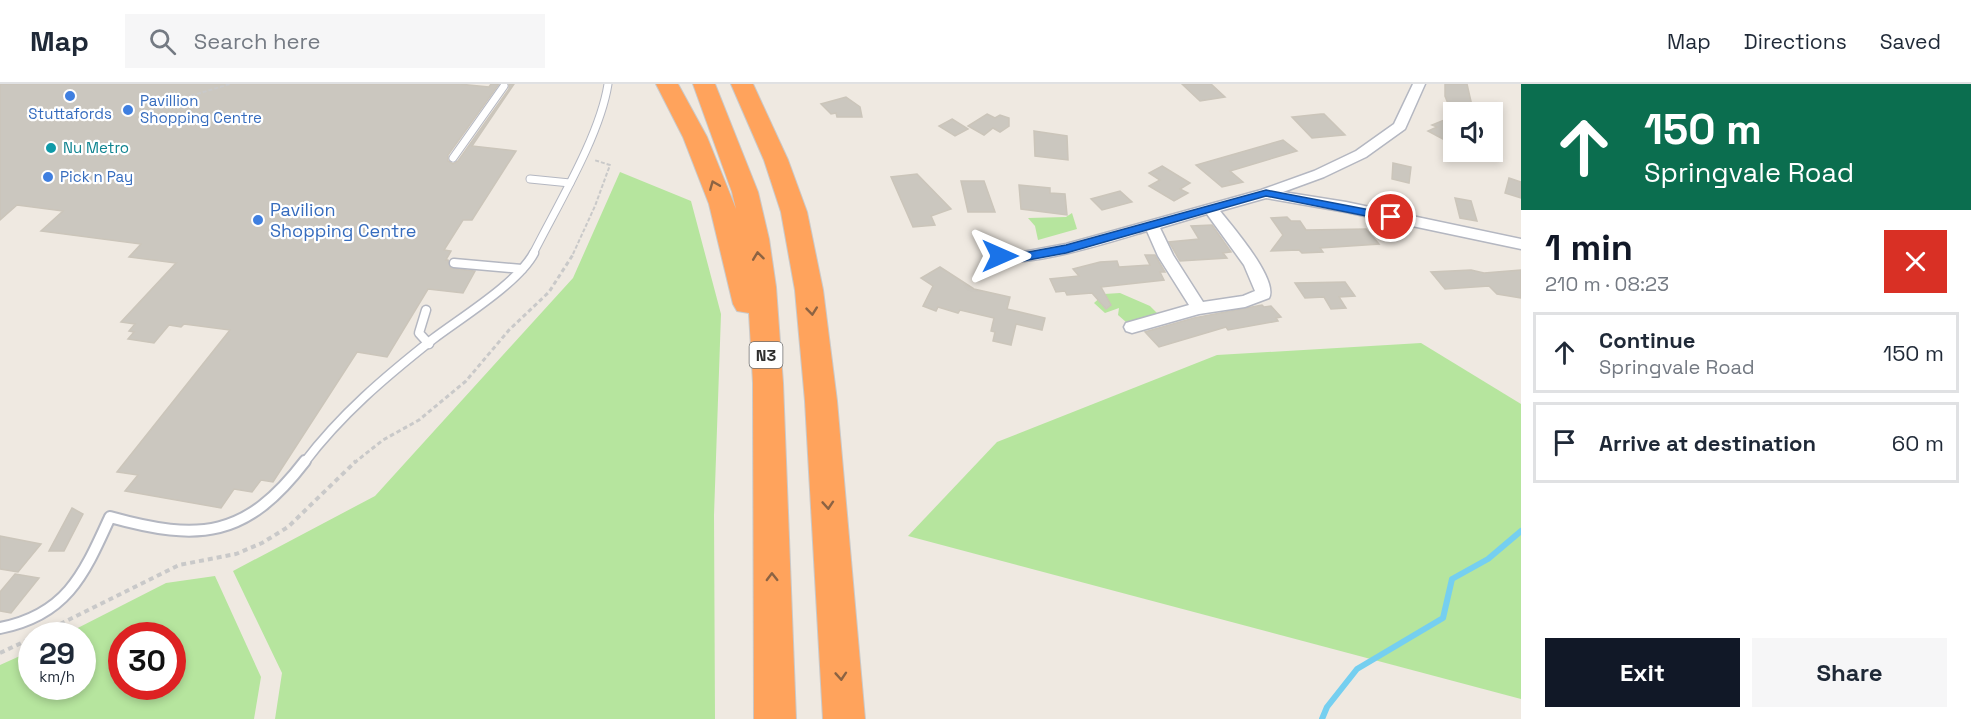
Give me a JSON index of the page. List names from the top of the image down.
{
  "streets": {
    "highway": ["N3"]
  },
  "places": [
    "Stuttafords",
    "Pavillion Shopping Centre",
    "Nu Metro",
    "Pick n Pay",
    "Pavilion Shopping Centre"
  ],
  "page": {
    "header": "Map",
    "search": "Search here",
    "nav": ["Map", "Directions", "Saved"],
    "turn": ["150 m", "Springvale Road"],
    "heading": ["1 min", "210 m · 08:23"],
    "list": [
      {
        "name": "Continue",
        "note": "Springvale Road",
        "value": "150 m"
      },
      {
        "name": "Arrive at destination",
        "value": "60 m"
      }
    ],
    "speed": "29 km/h",
    "limit": "30",
    "buttons": ["Exit", "Share"]
  }
}
